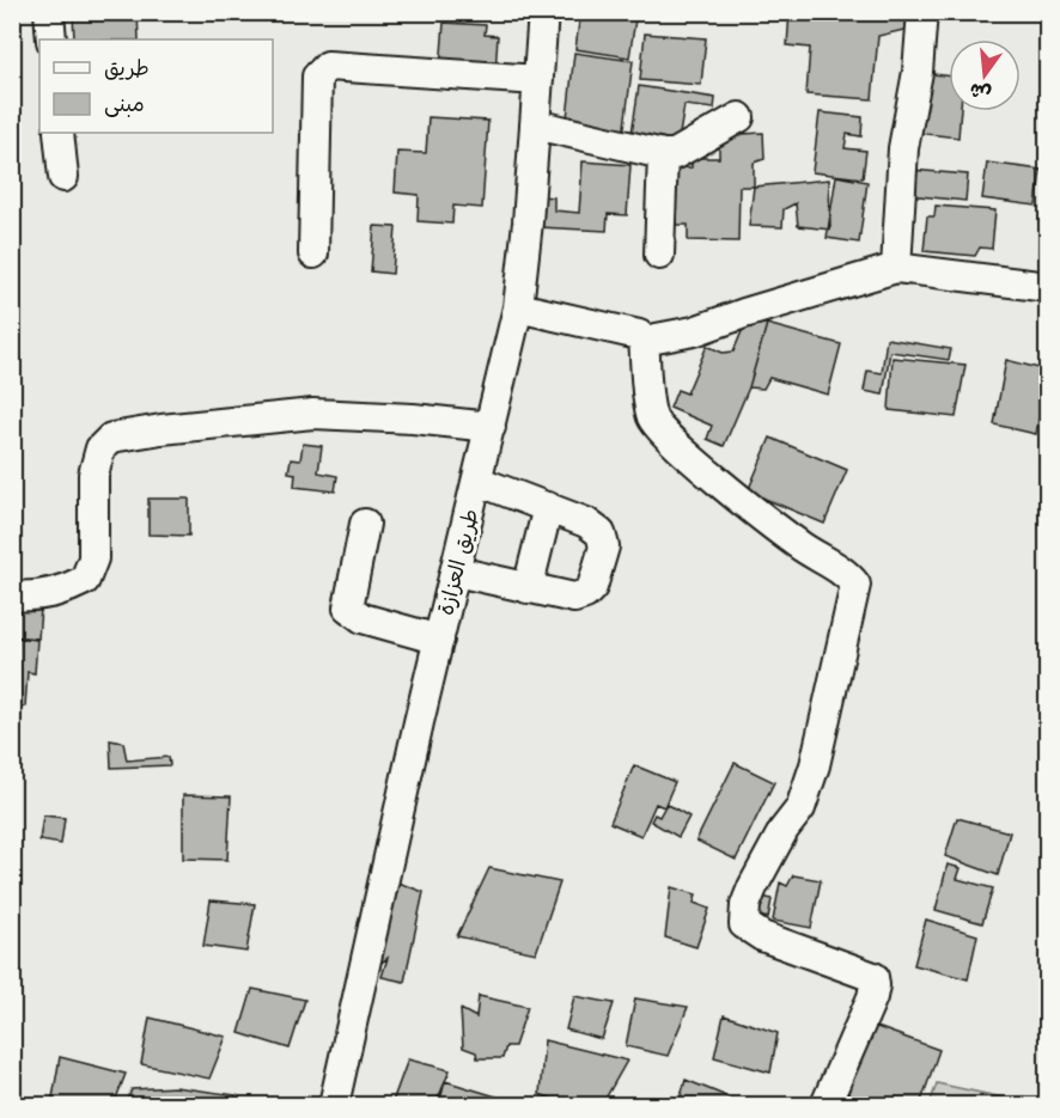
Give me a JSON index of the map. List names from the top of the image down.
{
  "streets": {
    "street": ["طريق العزازة"]
  },
  "legend": ["طريق", "مبنى"],
  "north": "bottom"
}
